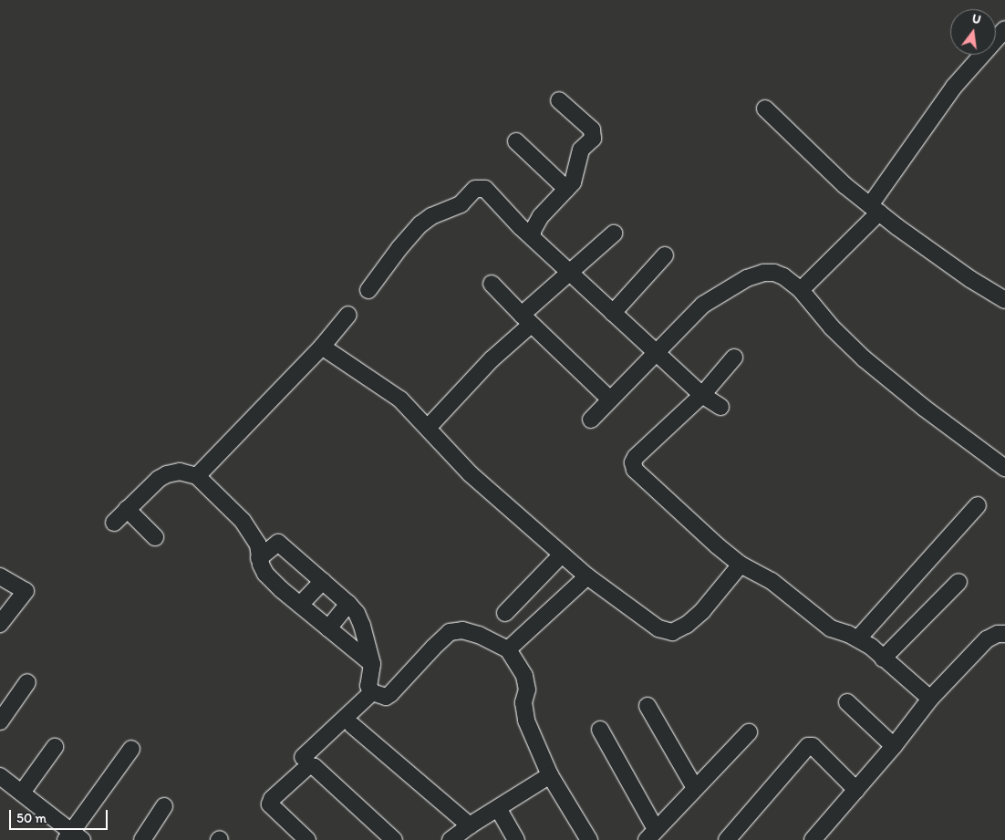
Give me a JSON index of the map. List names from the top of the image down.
{
  "scale_bar": "50 m",
  "north": "top"
}
